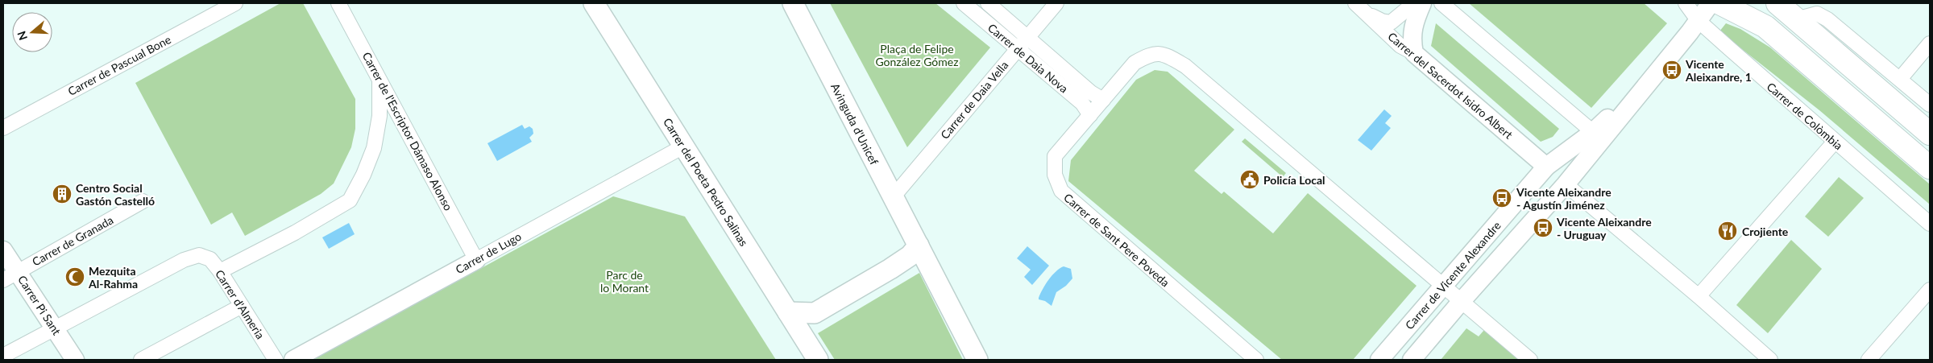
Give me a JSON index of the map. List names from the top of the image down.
{
  "streets": {
    "main road": ["Avinguda d'Unicef", "Carrer del Poeta Pedro Salinas"],
    "street": [
      "Carrer de Daia Nova",
      "Carrer de Pascual Bone",
      "Carrer del Sacerdot Isidro Albert",
      "Carrer de Daia Vella",
      "Carrer de Colòmbia",
      "Carrer de l'Escriptor Dámaso Alonso",
      "Carrer de Sant Pere Poveda",
      "Carrer de Granada",
      "Carrer de Lugo",
      "Carrer de Vicente Alexandre",
      "Carrer d'Almeria",
      "Carrer Pi Sant"
    ]
  },
  "crossings": [
    ["Carrer de Daia Nova", "Carrer de Daia Vella"],
    ["Carrer de Daia Nova", "Carrer de Sant Pere Poveda"],
    ["Carrer del Sacerdot Isidro Albert", "Carrer de Vicente Alexandre"],
    ["Carrer de Daia Vella", "Avinguda d'Unicef"],
    ["Carrer de Colòmbia", "Carrer de Vicente Alexandre"],
    ["Carrer de l'Escriptor Dámaso Alonso", "Carrer de Lugo"],
    ["Carrer del Poeta Pedro Salinas", "Carrer de Lugo"],
    ["Carrer de Sant Pere Poveda", "Carrer de Vicente Alexandre"],
    ["Carrer de Granada", "Carrer Pi Sant"],
    ["Carrer d'Almeria", "Carrer Pi Sant"]
  ],
  "parks": ["Plaça de Felipe González Gómez", "Parc de lo Morant"],
  "places": {
    "bus stop": ["Vicente Aleixandre, 1", "Vicente Aleixandre - Agustín Jiménez", "Vicente Aleixandre - Uruguay"],
    "public building": ["Policía Local"],
    "building": ["Centro Social Gastón Castelló"],
    "restaurant": ["Crojiente"],
    "mosque": ["Mezquita Al-Rahma"]
  },
  "north": "left"
}
